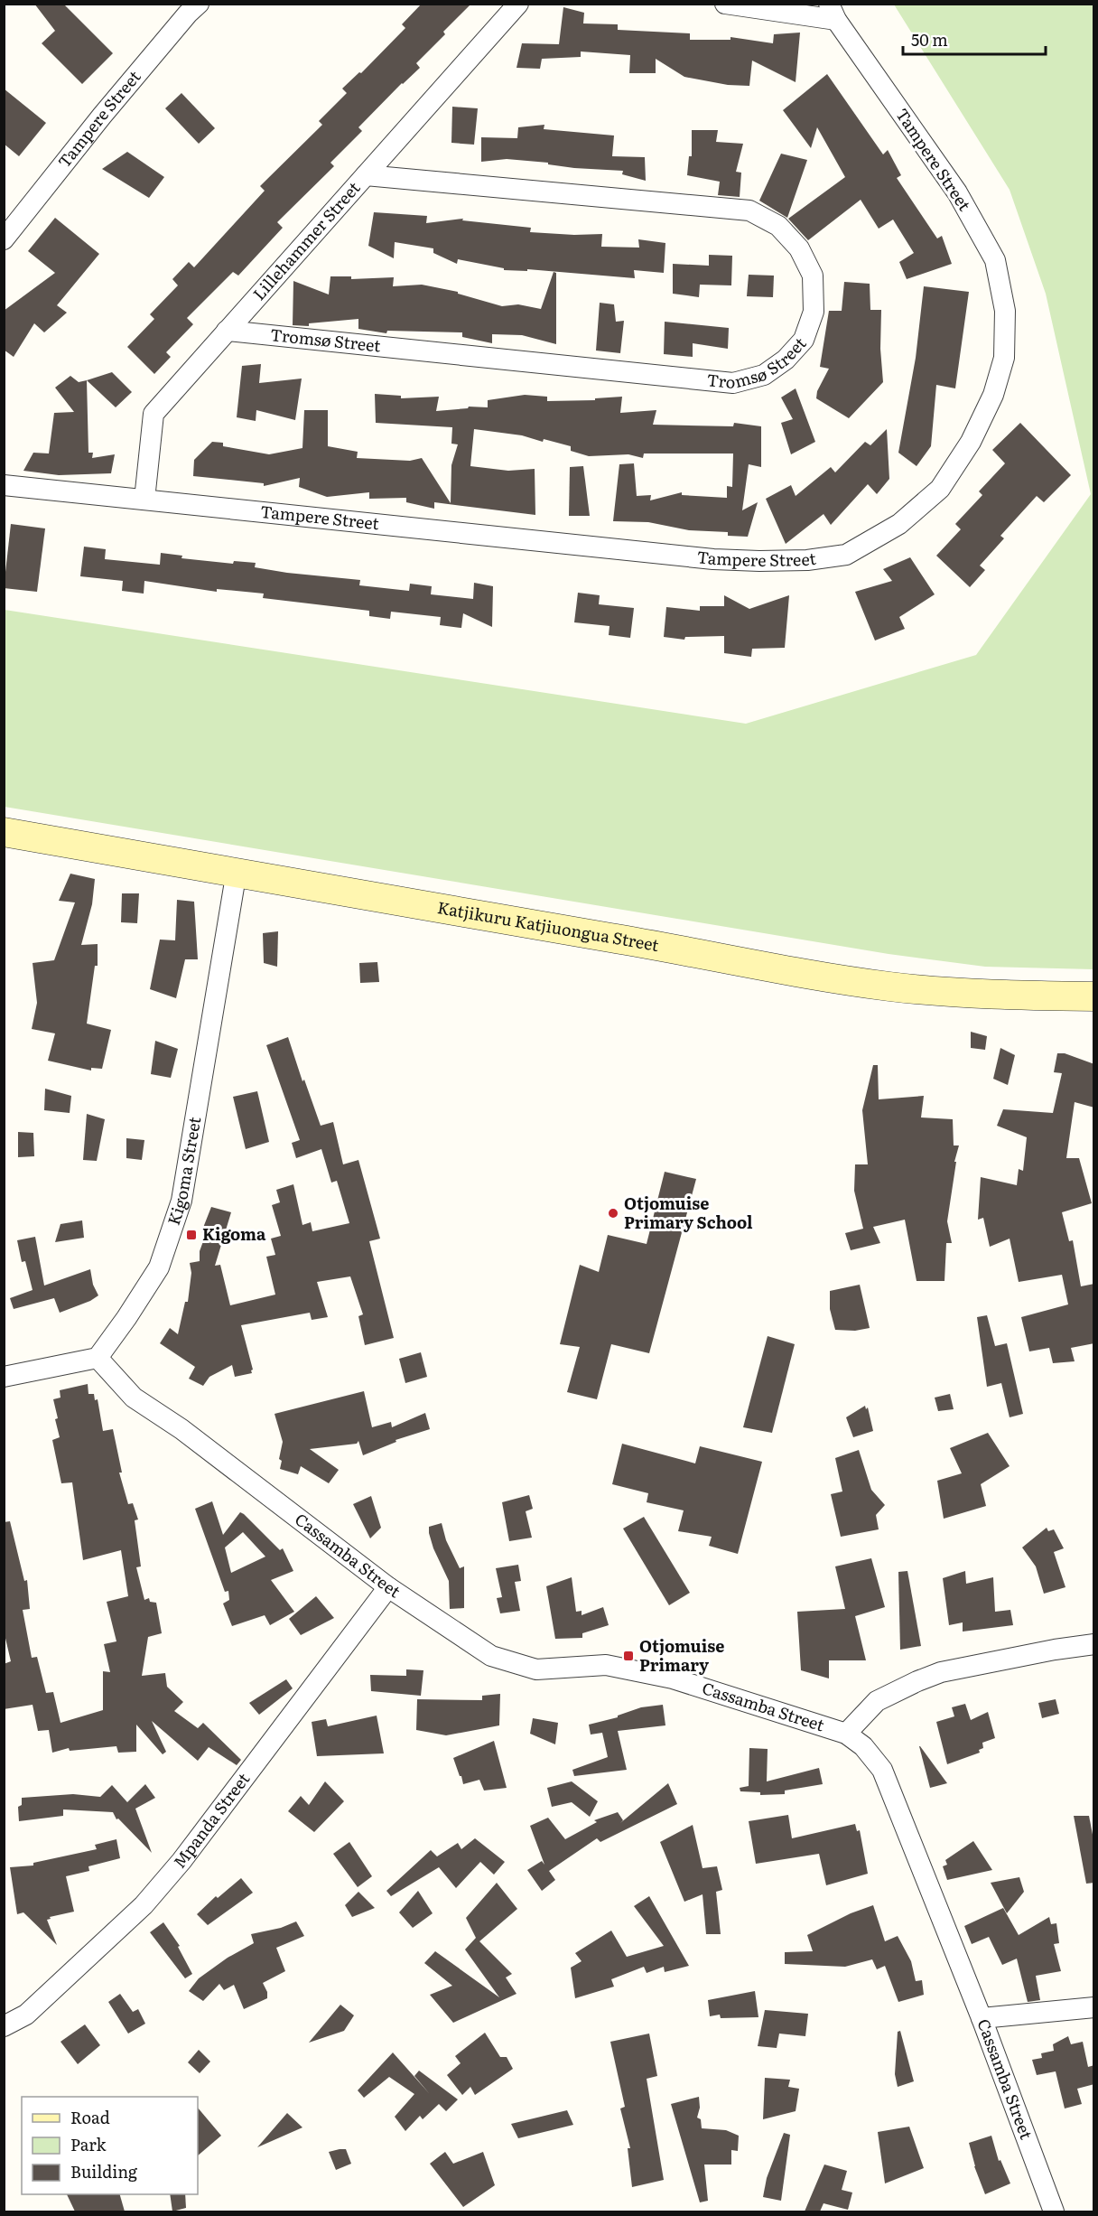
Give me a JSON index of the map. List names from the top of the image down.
{
  "streets": {
    "street": [
      "Tampere Street",
      "Lillehammer Street",
      "Tromsø Street",
      "Katjikuru Katjiuongua Street",
      "Kigoma Street",
      "Cassamba Street",
      "Mpanda Street"
    ]
  },
  "crossings": [
    ["Tampere Street", "Lillehammer Street"],
    ["Lillehammer Street", "Tromsø Street"],
    ["Katjikuru Katjiuongua Street", "Kigoma Street"],
    ["Kigoma Street", "Cassamba Street"],
    ["Cassamba Street", "Mpanda Street"]
  ],
  "places": {
    "other": ["Otjomuise Primary School"],
    "transit": ["Kigoma", "Otjomuise Primary"]
  },
  "legend": ["Road", "Park", "Building"],
  "scale_bar": "50 m"
}
